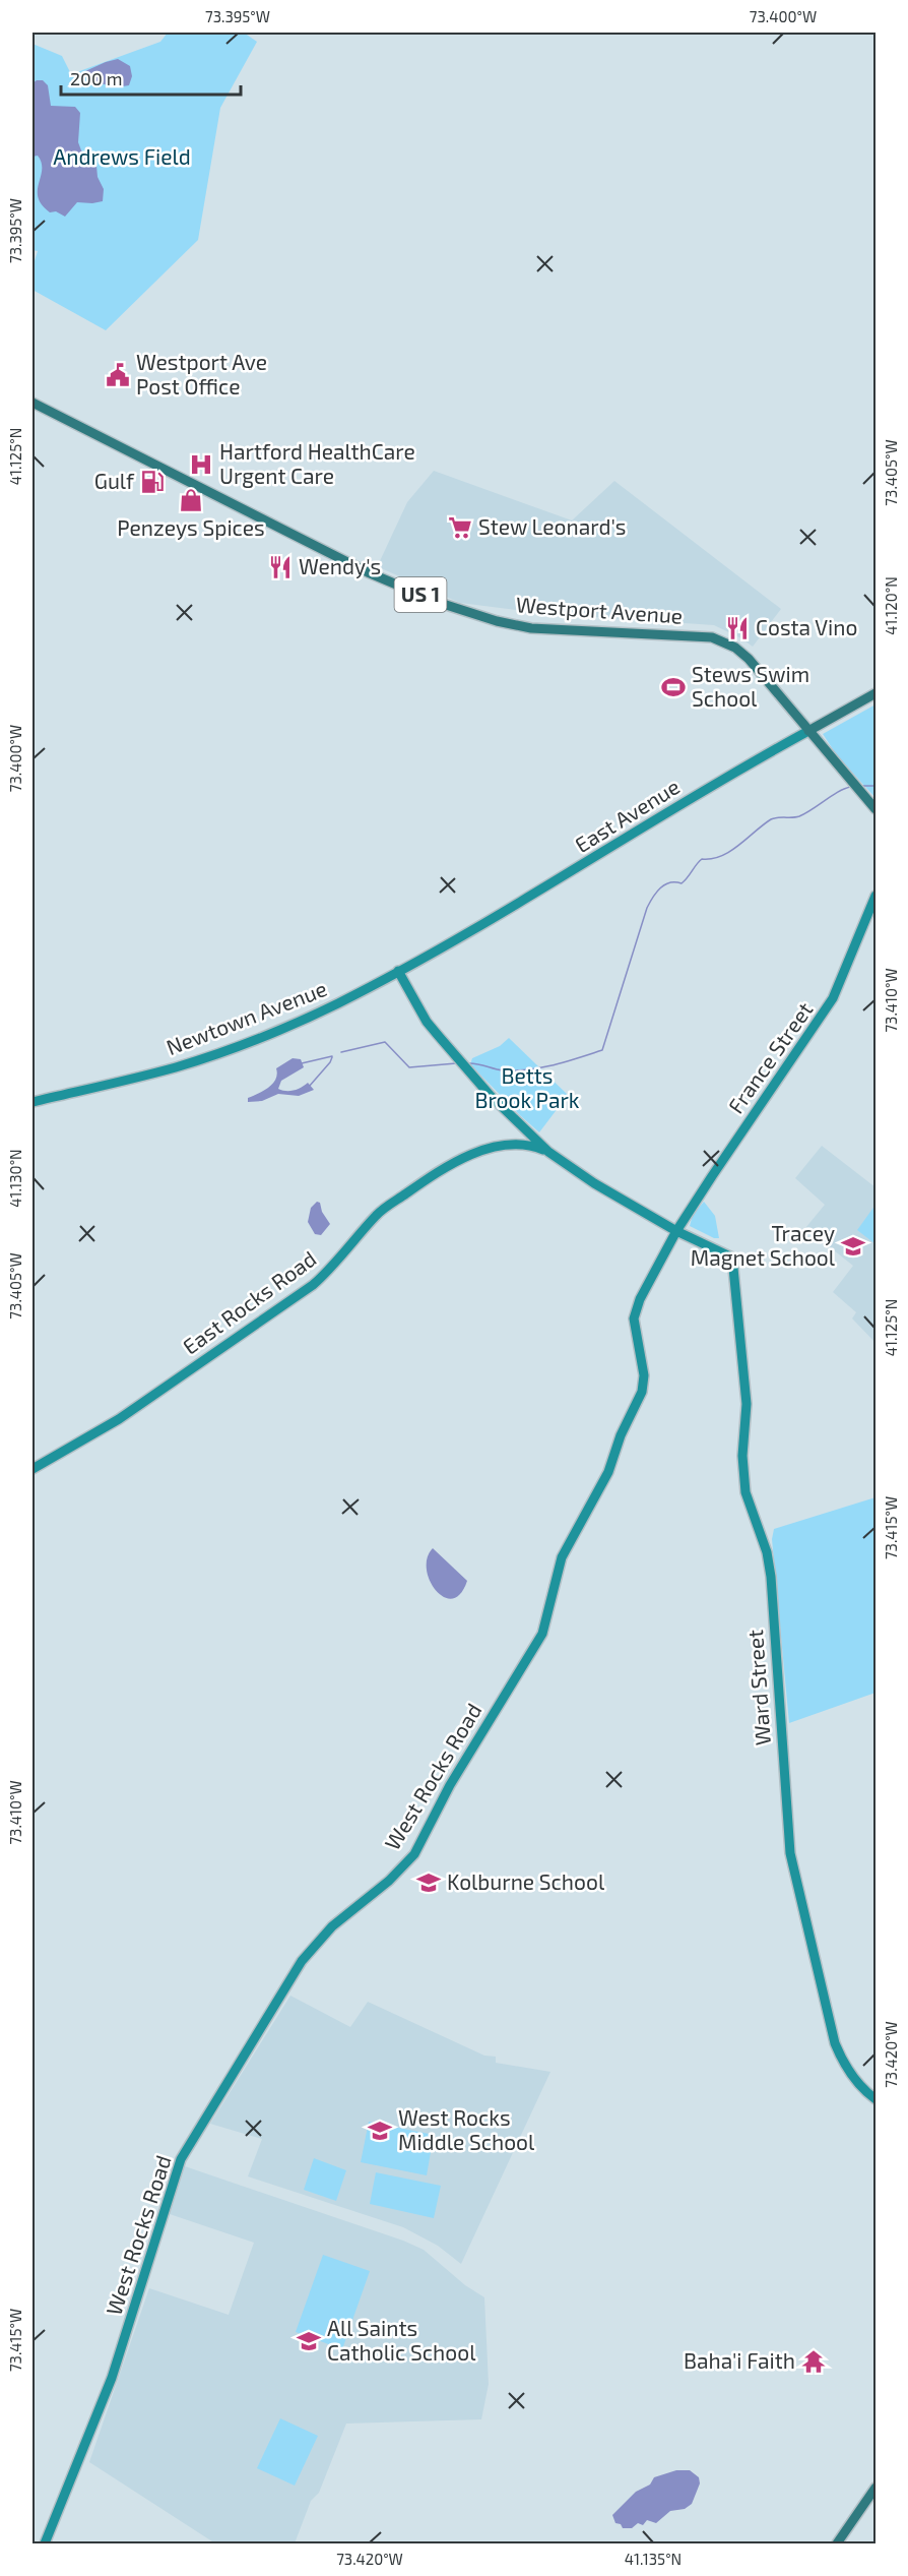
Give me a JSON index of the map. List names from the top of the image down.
{
  "streets": {
    "main road": [
      "US 1",
      "Westport Avenue",
      "East Avenue",
      "Newtown Avenue",
      "France Street",
      "East Rocks Road",
      "Ward Street",
      "West Rocks Road"
    ]
  },
  "crossings": [
    ["US 1", "Westport Avenue"],
    ["US 1", "East Avenue"],
    ["Westport Avenue", "East Avenue"],
    ["East Avenue", "Newtown Avenue"],
    ["France Street", "Ward Street"],
    ["France Street", "West Rocks Road"],
    ["Ward Street", "West Rocks Road"]
  ],
  "parks": ["Andrews Field", "Betts Brook Park"],
  "places": {
    "public building": ["Westport Ave Post Office"],
    "hospital": ["Hartford HealthCare Urgent Care"],
    "fuel station": ["Gulf"],
    "shop": ["Penzeys Spices"],
    "supermarket": ["Stew Leonard's"],
    "restaurant": ["Wendy's", "Costa Vino"],
    "sports": ["Stews Swim School"],
    "school or university": [
      "Tracey Magnet School",
      "Kolburne School",
      "West Rocks Middle School",
      "All Saints Catholic School"
    ],
    "temple": ["Baha'i Faith"]
  },
  "scale_bar": "200 m",
  "coordinates": [
    "73.395°W",
    "73.400°W",
    "41.125°N",
    "73.405°W",
    "41.120°N",
    "73.410°W",
    "41.130°N",
    "73.415°W",
    "73.420°W",
    "41.135°N"
  ]
}
